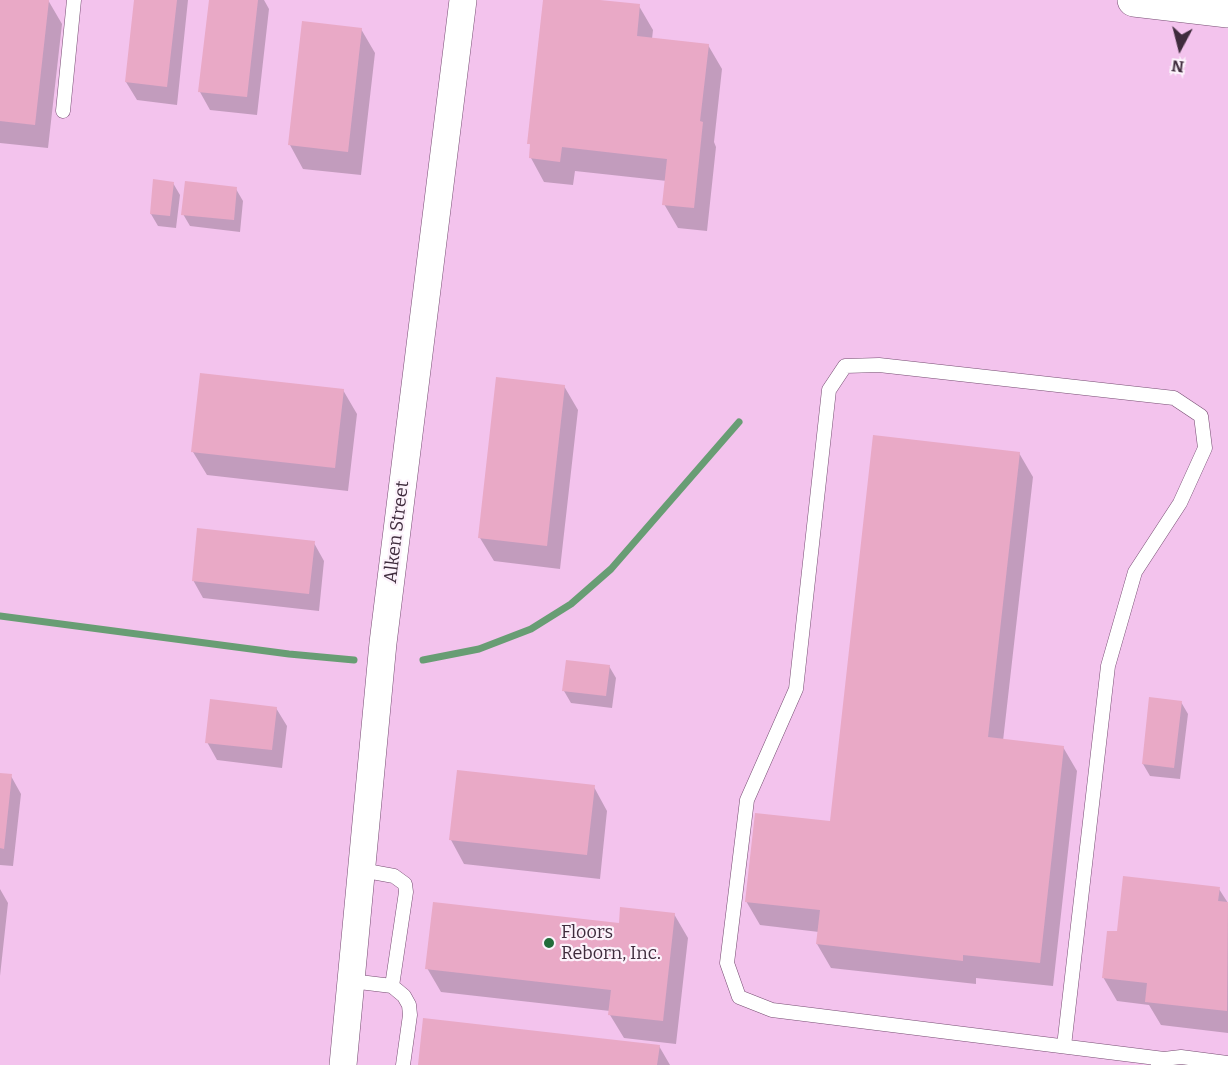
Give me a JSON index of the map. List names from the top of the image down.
{
  "streets": {
    "street": ["Alken Street"]
  },
  "places": ["Floors Reborn, Inc."],
  "north": "bottom"
}
